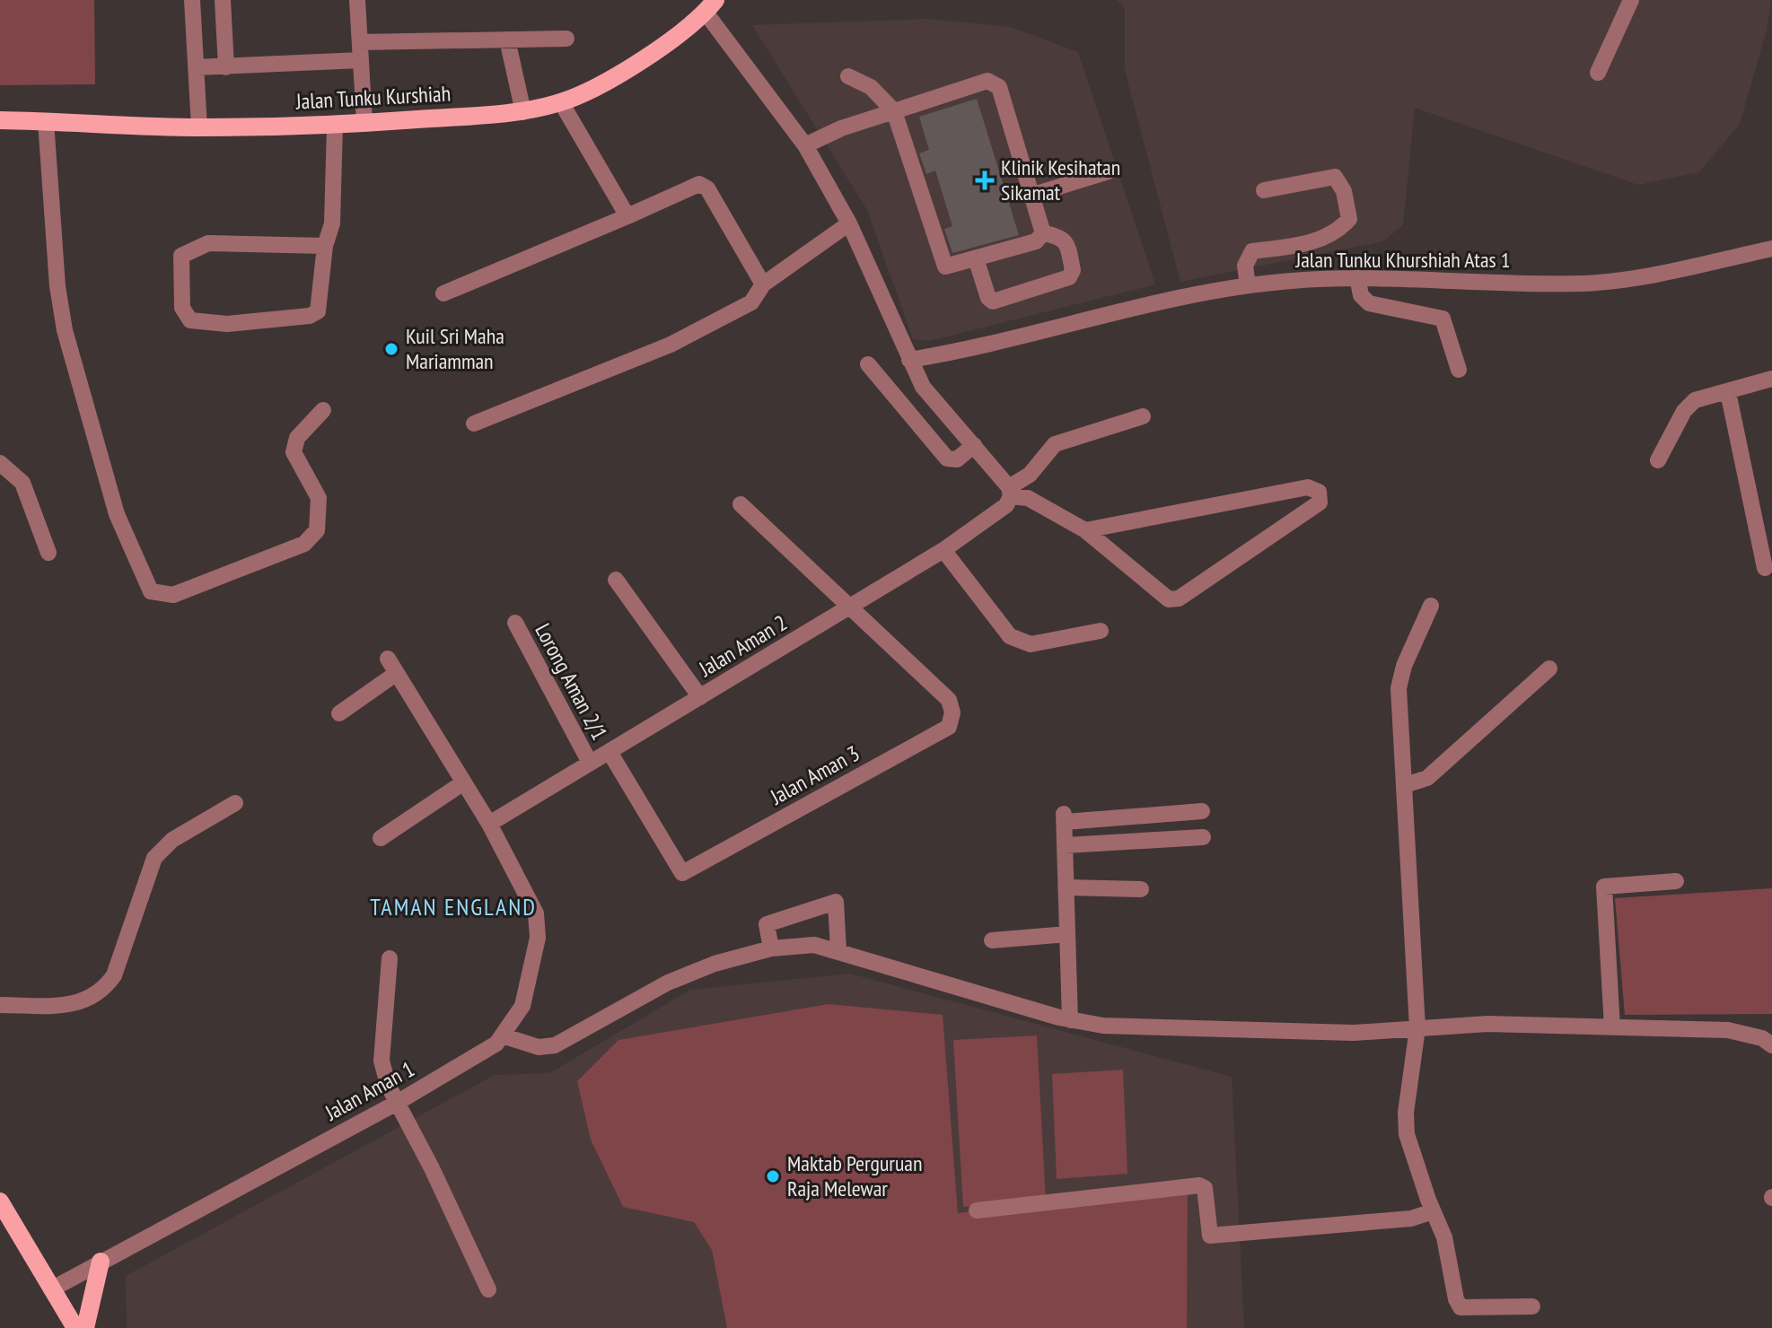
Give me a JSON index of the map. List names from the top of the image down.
{
  "streets": {
    "main road": ["Jalan Tunku Kurshiah"],
    "street": [
      "Jalan Tunku Khurshiah Atas 1",
      "Jalan Aman 2",
      "Lorong Aman 2/1",
      "Jalan Aman 3",
      "Jalan Aman 1"
    ]
  },
  "crossings": [
    ["Jalan Aman 2", "Lorong Aman 2/1"],
    ["Jalan Aman 2", "Jalan Aman 3"],
    ["Jalan Aman 2", "Jalan Aman 1"]
  ],
  "districts": ["TAMAN ENGLAND"],
  "places": {
    "health": ["Klinik Kesihatan Sikamat"],
    "other": ["Kuil Sri Maha Mariamman", "Maktab Perguruan Raja Melewar"]
  }
}
